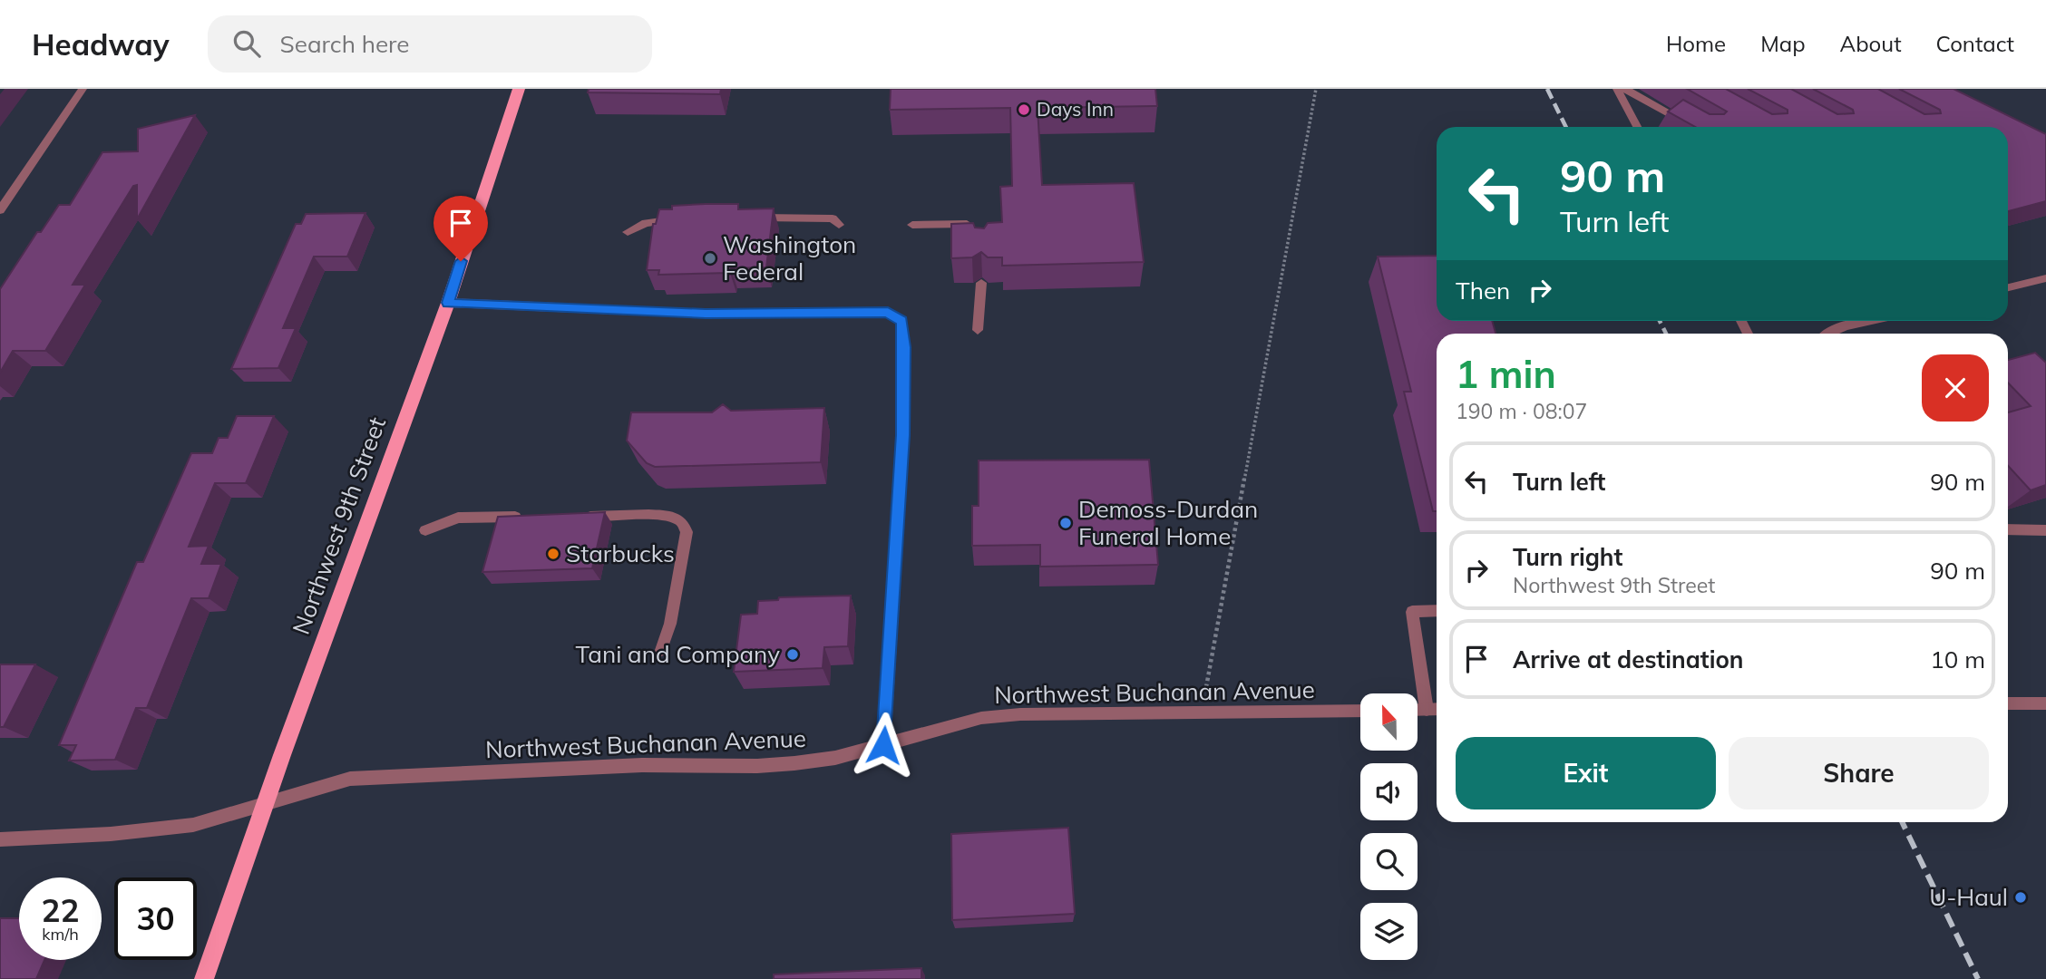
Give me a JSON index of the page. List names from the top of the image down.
{
  "streets": {
    "main road": ["Northwest 9th Street"],
    "street": ["Northwest Buchanan Avenue"]
  },
  "crossings": [
    ["Northwest 9th Street", "Northwest Buchanan Avenue"]
  ],
  "places": [
    "Days Inn",
    "Washington Federal",
    "Demoss-Durdan Funeral Home",
    "Starbucks",
    "Tani and Company",
    "U-Haul"
  ],
  "north": "top",
  "page": {
    "header": "Headway",
    "search": "Search here",
    "nav": [
      "Home",
      "Map",
      "About",
      "Contact"
    ],
    "turn": ["90 m", "Turn left"],
    "then": "Then",
    "heading": ["1 min", "190 m · 08:07"],
    "list": [
      {
        "name": "Turn left",
        "value": "90 m"
      },
      {
        "name": "Turn right",
        "note": "Northwest 9th Street",
        "value": "90 m"
      },
      {
        "name": "Arrive at destination",
        "value": "10 m"
      }
    ],
    "buttons": ["Exit", "Share"],
    "speed": "22 km/h",
    "limit": "30"
  }
}
